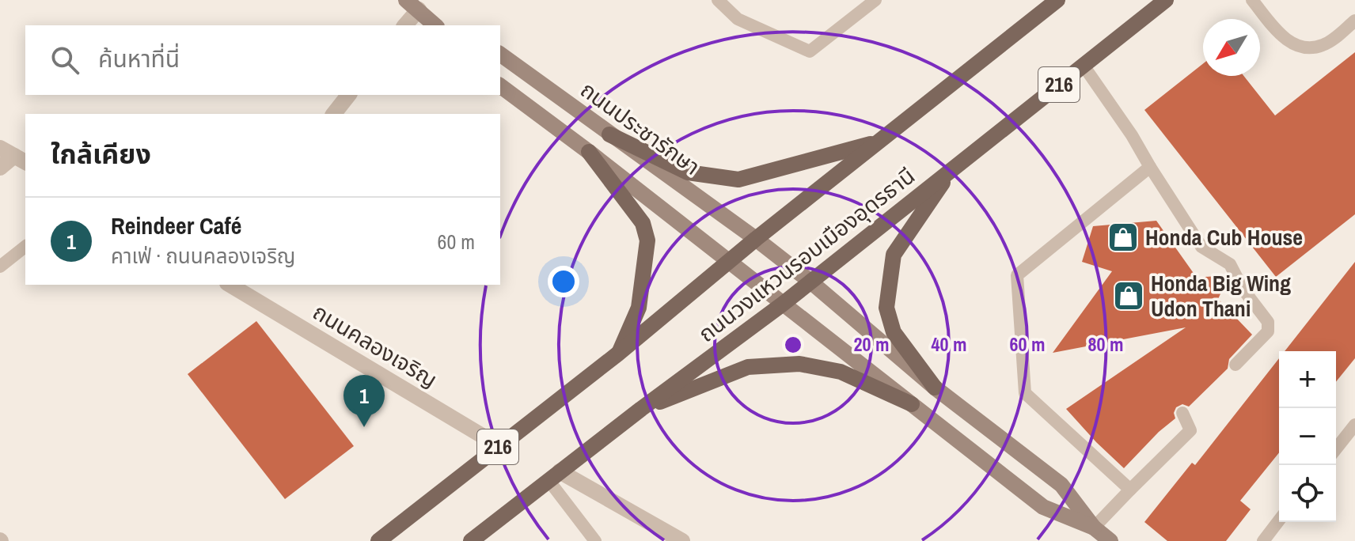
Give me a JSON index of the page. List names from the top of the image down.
{
  "streets": {
    "main road": ["216", "ถนนประชารักษา", "ถนนวงแหวนรอบเมืองอุดรธานี"],
    "street": ["ถนนคลองเจริญ"]
  },
  "crossings": [
    ["ถนนประชารักษา", "ถนนวงแหวนรอบเมืองอุดรธานี"],
    ["ถนนวงแหวนรอบเมืองอุดรธานี", "ถนนคลองเจริญ"]
  ],
  "places": {
    "shop": ["Honda Cub House", "Honda Big Wing Udon Thani"]
  },
  "north": "bottom left",
  "page": {
    "search": "ค้นหาที่นี่",
    "heading": "ใกล้เคียง",
    "list": [
      {
        "mark": "1",
        "name": "Reindeer Café",
        "note": "คาเฟ่ · ถนนคลองเจริญ",
        "value": "60 m"
      }
    ],
    "map_buttons": ["+", "−"],
    "pins": "1"
  },
  "rings": [
    "20 m",
    "40 m",
    "60 m",
    "80 m"
  ]
}
